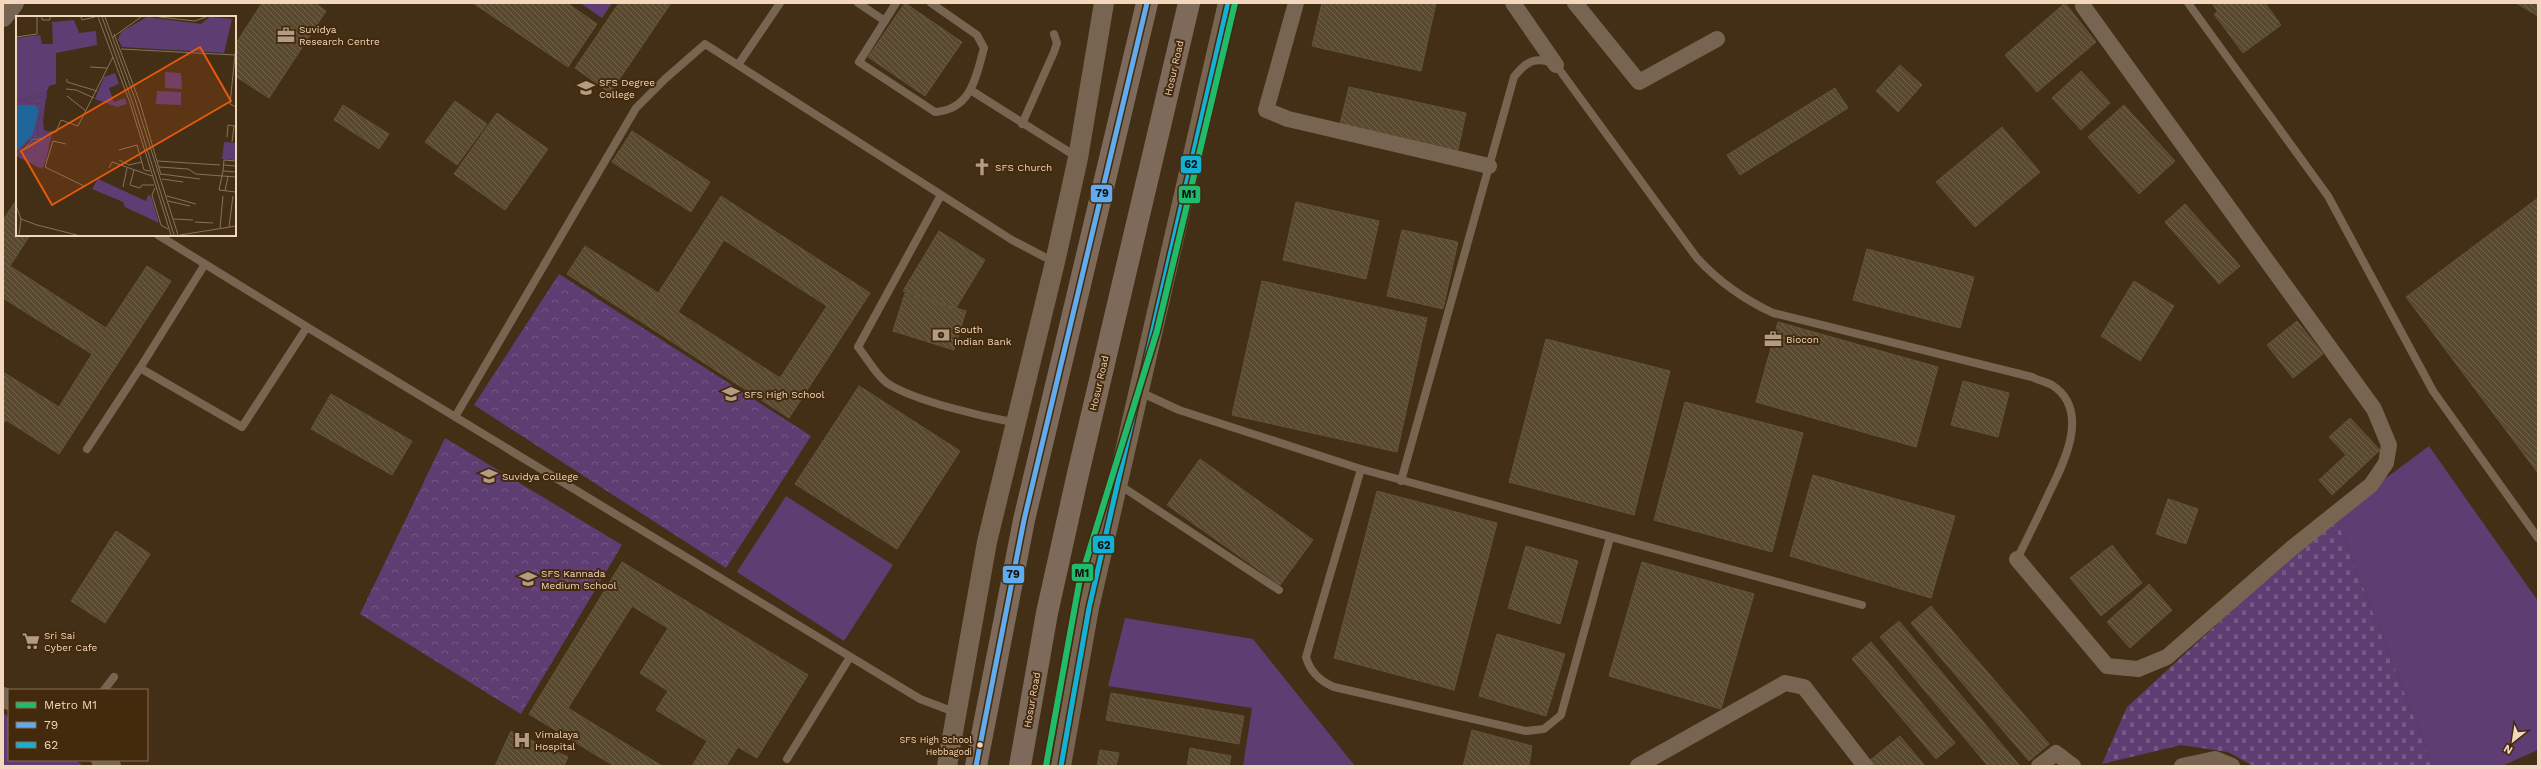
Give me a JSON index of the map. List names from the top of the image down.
{
  "streets": {
    "highway": ["Hosur Road"]
  },
  "places": {
    "office": ["Suvidya Research Centre", "Biocon"],
    "school or university": [
      "SFS Degree College",
      "SFS High School",
      "Suvidya College",
      "SFS Kannada Medium School"
    ],
    "church": ["SFS Church"],
    "bank": ["South Indian Bank"],
    "supermarket": ["Sri Sai Cyber Cafe"],
    "hospital": ["Vimalaya Hospital"],
    "other": ["SFS High School Hebbagodi"]
  },
  "lines": ["metro line M1", "transit line 79", "transit line 62"],
  "legend": ["Metro M1", "79", "62"],
  "north": "bottom left"
}
